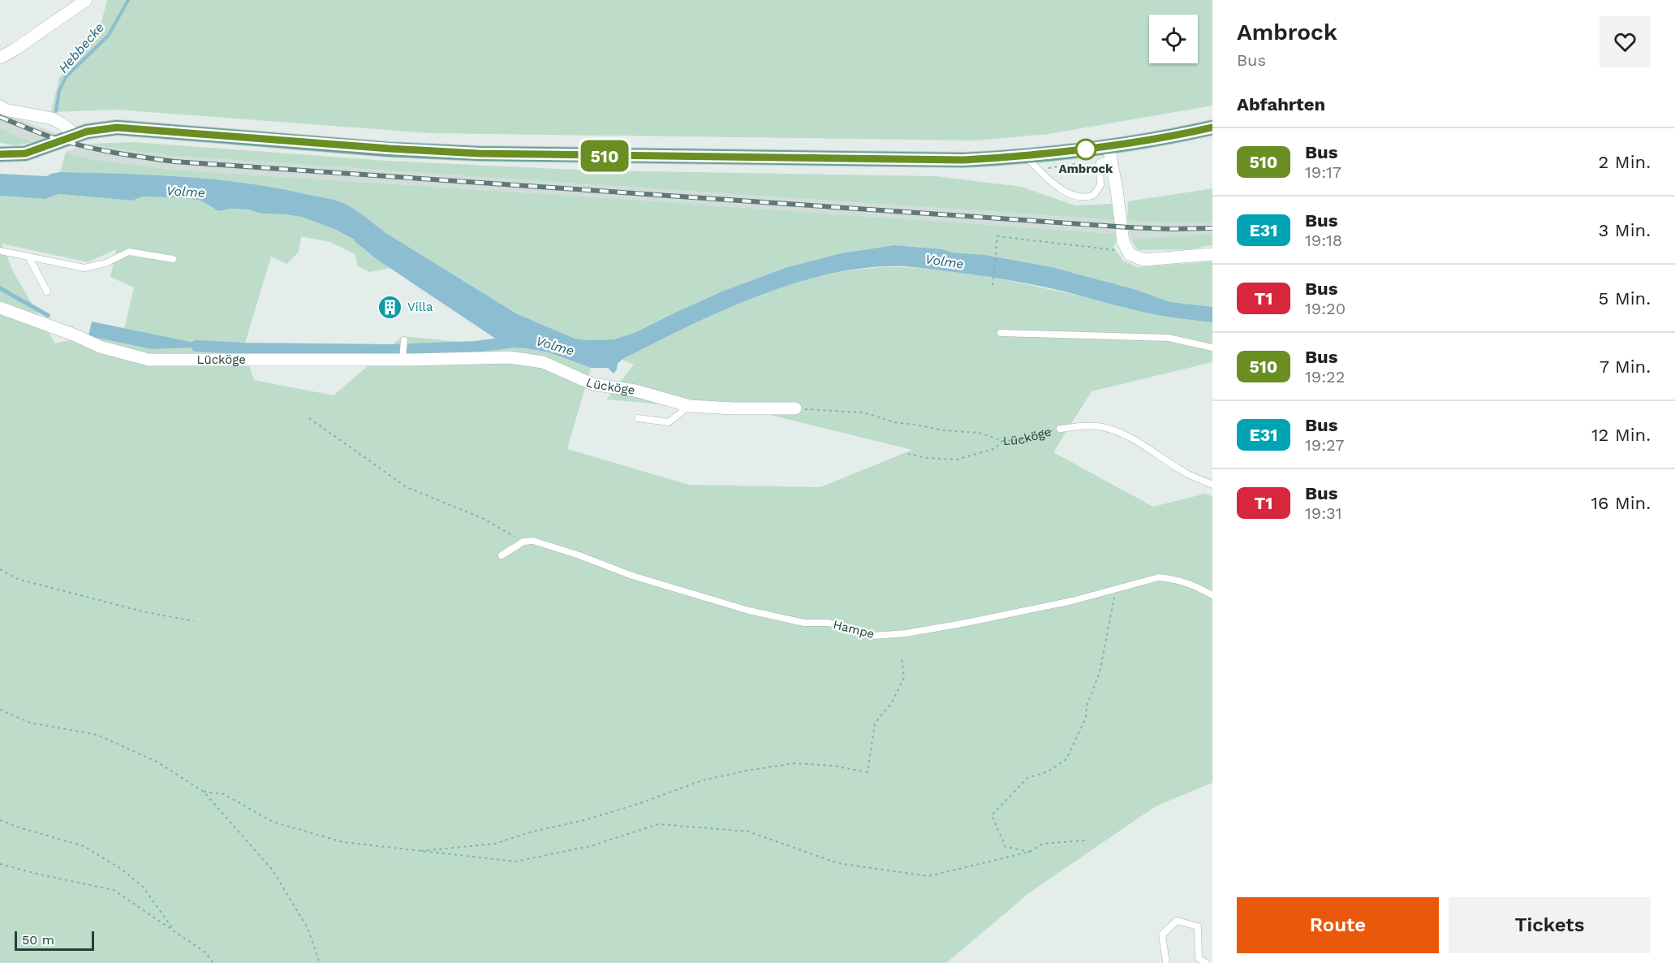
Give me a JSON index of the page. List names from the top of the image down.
{
  "streets": {
    "street": ["Lücköge"],
    "lane": ["Hampe"]
  },
  "water": ["Hebbecke", "Volme"],
  "places": {
    "other": ["Ambrock"],
    "building": ["Villa"]
  },
  "lines": ["bus line 510"],
  "scale_bar": "50 m",
  "page": {
    "on_map": "510",
    "heading": [
      ["Ambrock", "Bus"],
      "Abfahrten"
    ],
    "list": [
      {
        "mark": "510",
        "name": "Bus",
        "note": "19:17",
        "value": "2 Min."
      },
      {
        "mark": "E31",
        "name": "Bus",
        "note": "19:18",
        "value": "3 Min."
      },
      {
        "mark": "T1",
        "name": "Bus",
        "note": "19:20",
        "value": "5 Min."
      },
      {
        "mark": "510",
        "name": "Bus",
        "note": "19:22",
        "value": "7 Min."
      },
      {
        "mark": "E31",
        "name": "Bus",
        "note": "19:27",
        "value": "12 Min."
      },
      {
        "mark": "T1",
        "name": "Bus",
        "note": "19:31",
        "value": "16 Min."
      }
    ],
    "buttons": ["Route", "Tickets"],
    "scale": "50 m"
  }
}
